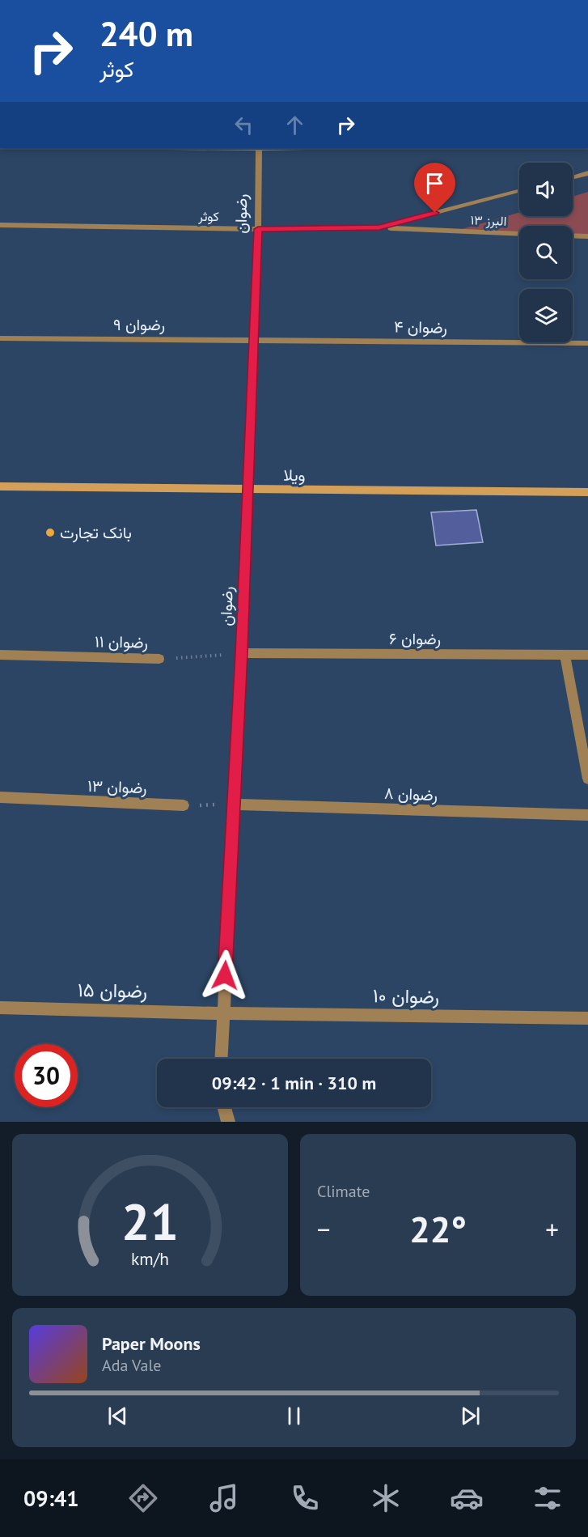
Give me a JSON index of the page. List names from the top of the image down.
{
  "streets": {
    "main road": ["ویلا"],
    "street": [
      "رضوان",
      "کوثر",
      "البرز ۱۳",
      "رضوان ۹",
      "رضوان ۴",
      "رضوان ۶",
      "رضوان ۱۱",
      "رضوان ۱۳",
      "رضوان ۸",
      "رضوان ۱۵",
      "رضوان ۱۰"
    ]
  },
  "crossings": [
    ["رضوان", "کوثر"],
    ["رضوان", "رضوان ۹"],
    ["رضوان", "رضوان ۴"],
    ["رضوان", "ویلا"],
    ["رضوان", "رضوان ۶"],
    ["رضوان", "رضوان ۱۱"],
    ["رضوان", "رضوان ۸"],
    ["رضوان", "رضوان ۱۵"],
    ["رضوان", "رضوان ۱۰"],
    ["کوثر", "البرز ۱۳"],
    ["رضوان ۹", "رضوان ۴"],
    ["رضوان ۶", "رضوان ۱۱"],
    ["رضوان ۱۵", "رضوان ۱۰"]
  ],
  "places": ["بانک تجارت"],
  "page": {
    "turn": ["240 m", "کوثر"],
    "limit": "30",
    "trip": "09:42 · 1 min · 310 m",
    "tile": "Climate",
    "heat": ["−", "22°", "+"],
    "song": ["Paper Moons", "Ada Vale"],
    "tabs": "09:41",
    "gauge": ["21", "km/h"]
  }
}
